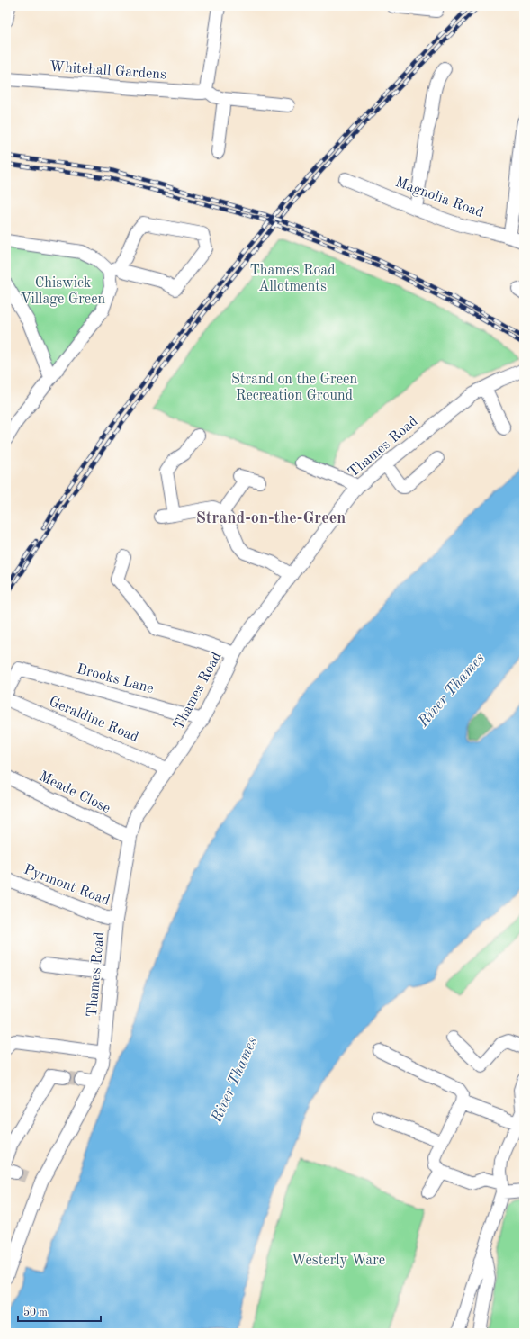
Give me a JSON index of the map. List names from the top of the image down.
{
  "streets": {
    "street": [
      "Whitehall Gardens",
      "Magnolia Road",
      "Thames Road",
      "Brooks Lane",
      "Geraldine Road",
      "Meade Close",
      "Pyrmont Road"
    ]
  },
  "crossings": [
    ["Thames Road", "Brooks Lane"],
    ["Thames Road", "Geraldine Road"],
    ["Thames Road", "Meade Close"],
    ["Thames Road", "Pyrmont Road"]
  ],
  "districts": ["Strand-on-the-Green"],
  "water": ["River Thames"],
  "parks": [
    "Thames Road Allotments",
    "Chiswick Village Green",
    "Strand on the Green Recreation Ground",
    "Westerly Ware"
  ],
  "scale_bar": "50 m"
}
